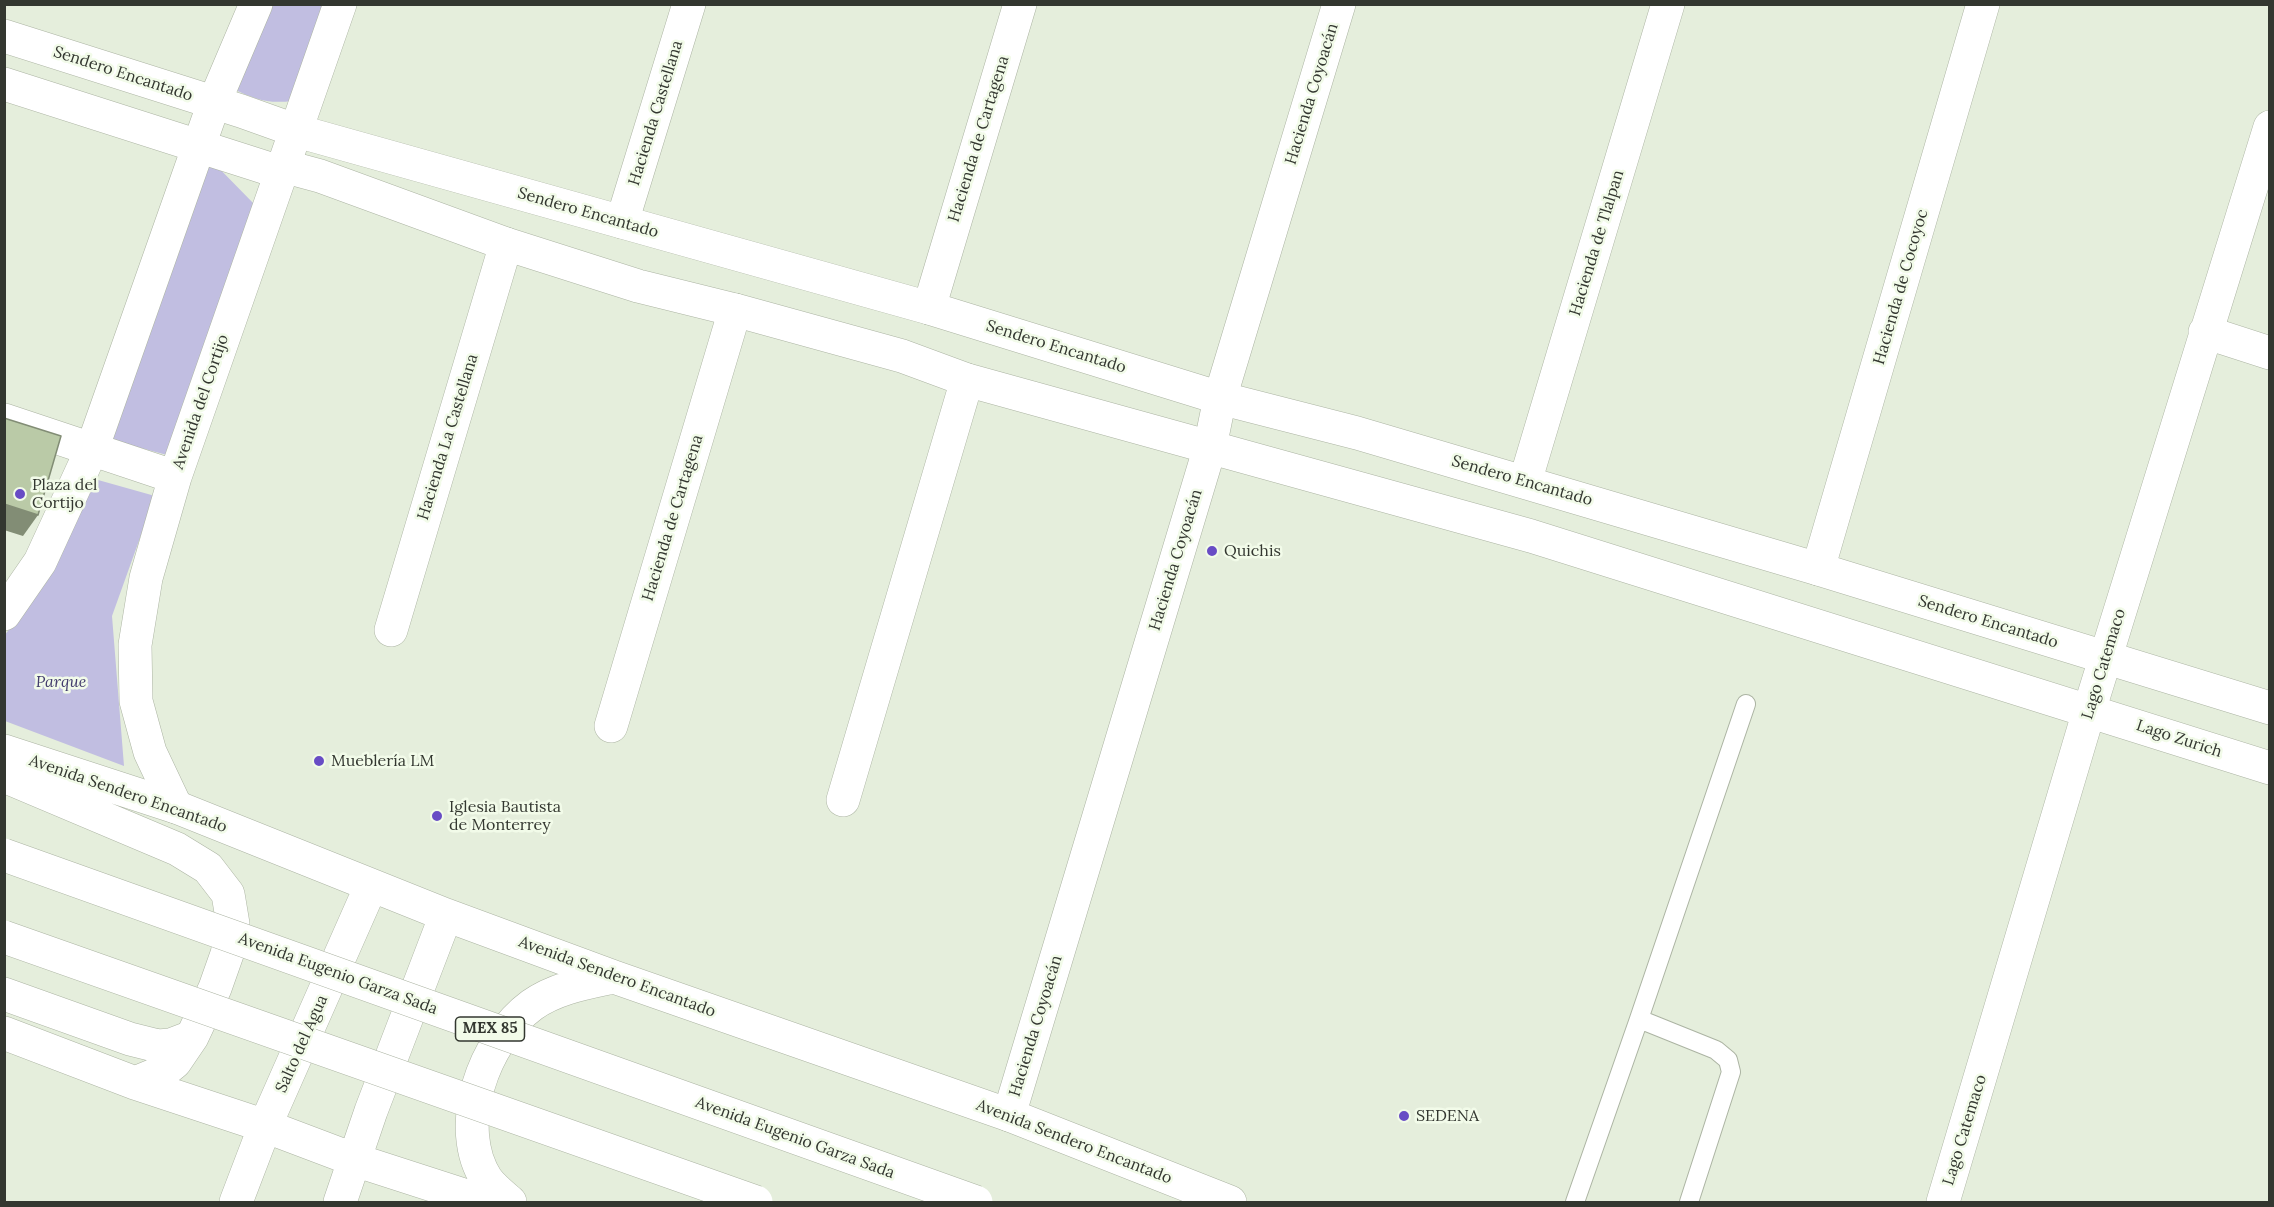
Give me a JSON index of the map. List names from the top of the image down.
{
  "streets": {
    "main road": [
      "Sendero Encantado",
      "Hacienda Coyoacán",
      "Hacienda Castellana",
      "Hacienda de Cartagena",
      "Hacienda de Tlalpan",
      "Hacienda de Cocoyoc",
      "Avenida del Cortijo",
      "Hacienda La Castellana",
      "Lago Catemaco",
      "Lago Zurich",
      "Avenida Sendero Encantado",
      "Avenida Eugenio Garza Sada",
      "MEX 85",
      "Salto del Agua"
    ]
  },
  "crossings": [
    ["Sendero Encantado", "Hacienda Coyoacán"],
    ["Sendero Encantado", "Hacienda Castellana"],
    ["Sendero Encantado", "Hacienda de Cartagena"],
    ["Sendero Encantado", "Hacienda de Tlalpan"],
    ["Sendero Encantado", "Hacienda de Cocoyoc"],
    ["Sendero Encantado", "Avenida del Cortijo"],
    ["Sendero Encantado", "Lago Catemaco"],
    ["Hacienda Coyoacán", "Avenida Sendero Encantado"],
    ["Avenida del Cortijo", "Avenida Sendero Encantado"],
    ["Lago Catemaco", "Lago Zurich"],
    ["Avenida Sendero Encantado", "Salto del Agua"]
  ],
  "parks": ["Parque"],
  "places": [
    "Plaza del Cortijo",
    "Quichis",
    "Mueblería LM",
    "Iglesia Bautista de Monterrey",
    "SEDENA"
  ]
}
